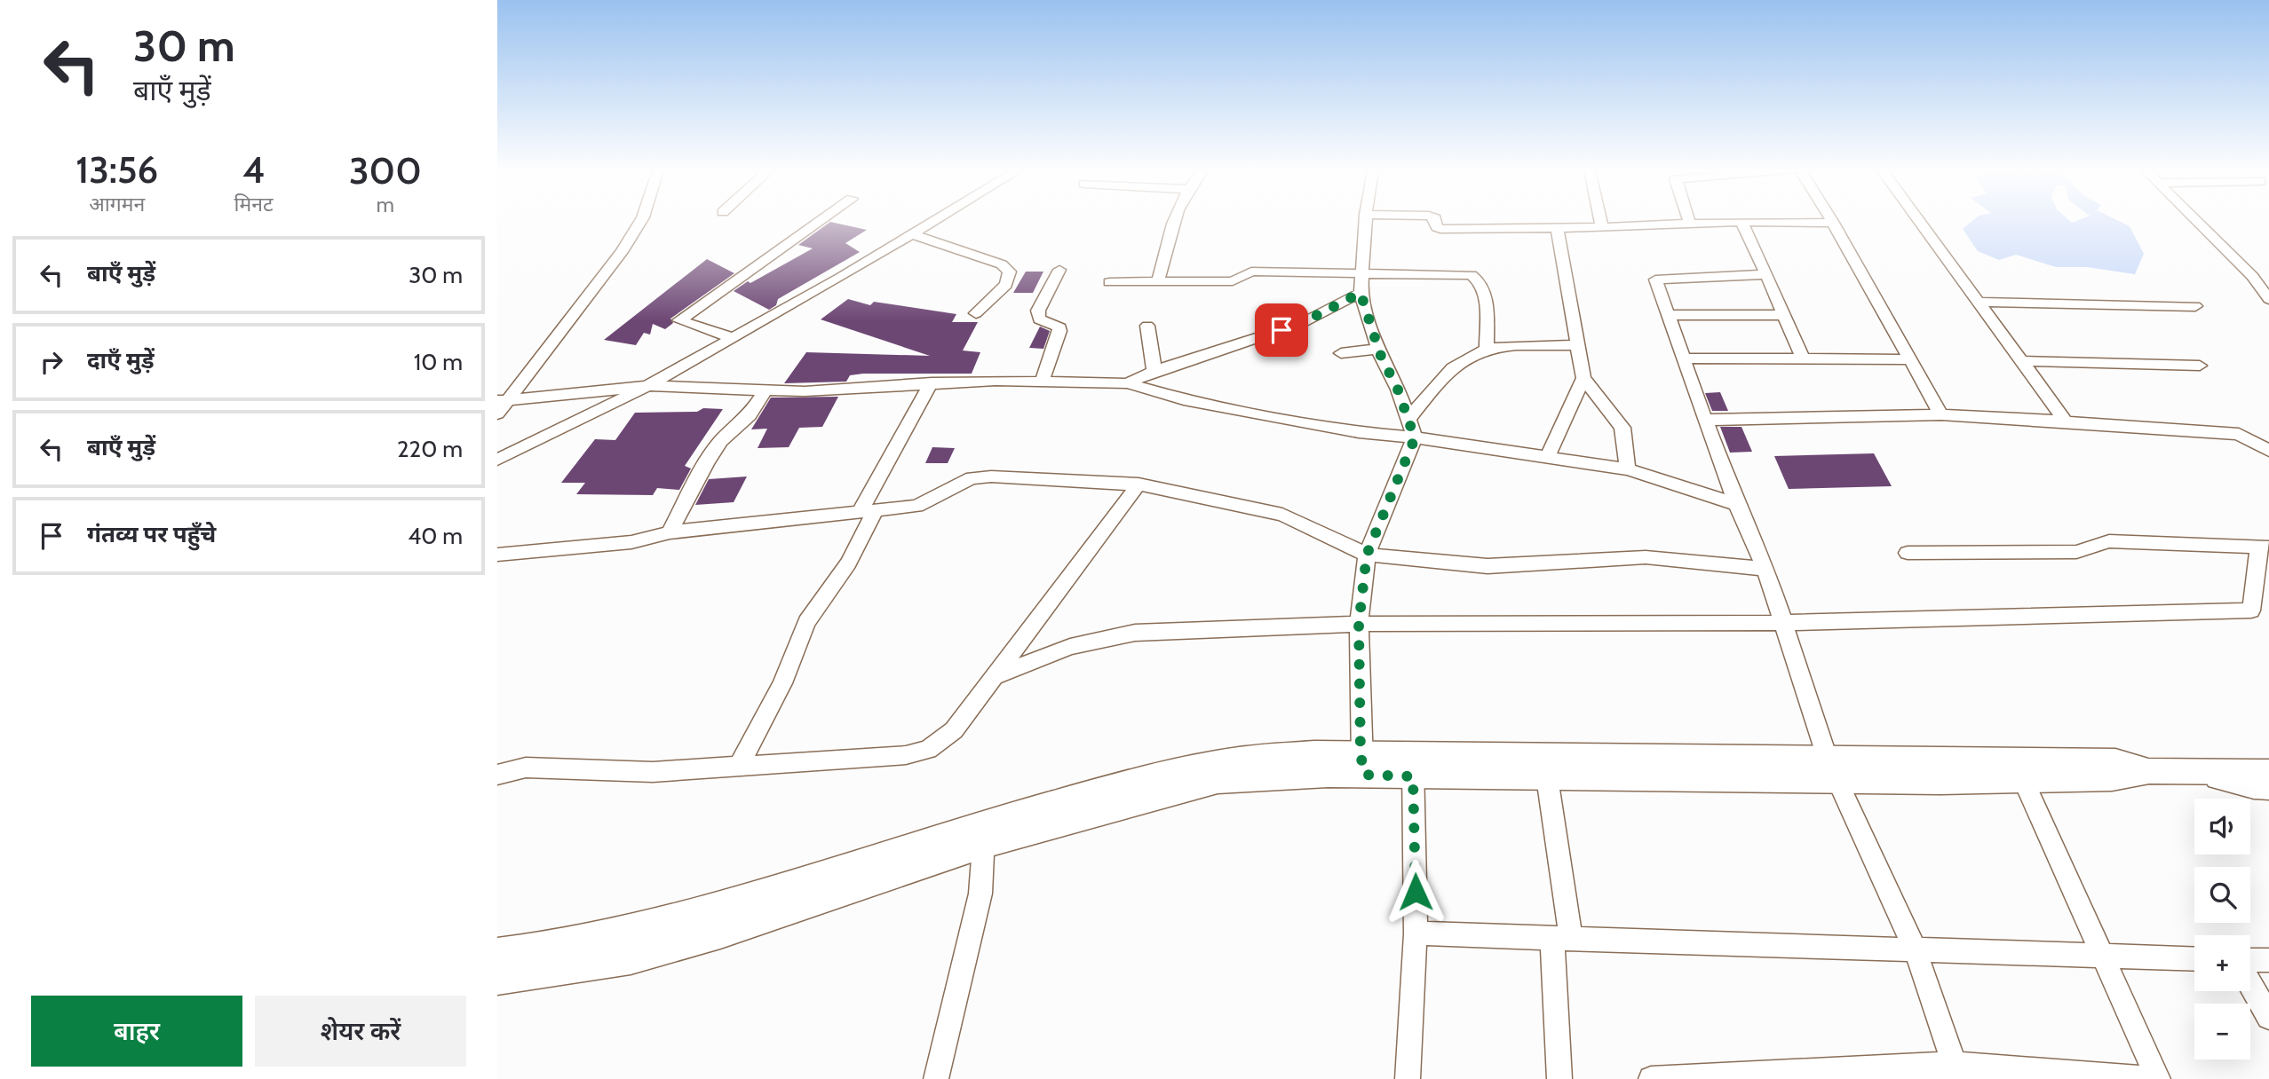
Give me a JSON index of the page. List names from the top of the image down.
{
  "page": {
    "turn": ["30 m", "बाएँ मुड़ें"],
    "eta": [
      "13:56",
      "आगमन",
      "4",
      "मिनट",
      "300",
      "m"
    ],
    "list": [
      {
        "name": "बाएँ मुड़ें",
        "value": "30 m"
      },
      {
        "name": "दाएँ मुड़ें",
        "value": "10 m"
      },
      {
        "name": "बाएँ मुड़ें",
        "value": "220 m"
      },
      {
        "name": "गंतव्य पर पहुँचे",
        "value": "40 m"
      }
    ],
    "map_buttons": ["+", "−"],
    "buttons": ["बाहर", "शेयर करें"]
  }
}
